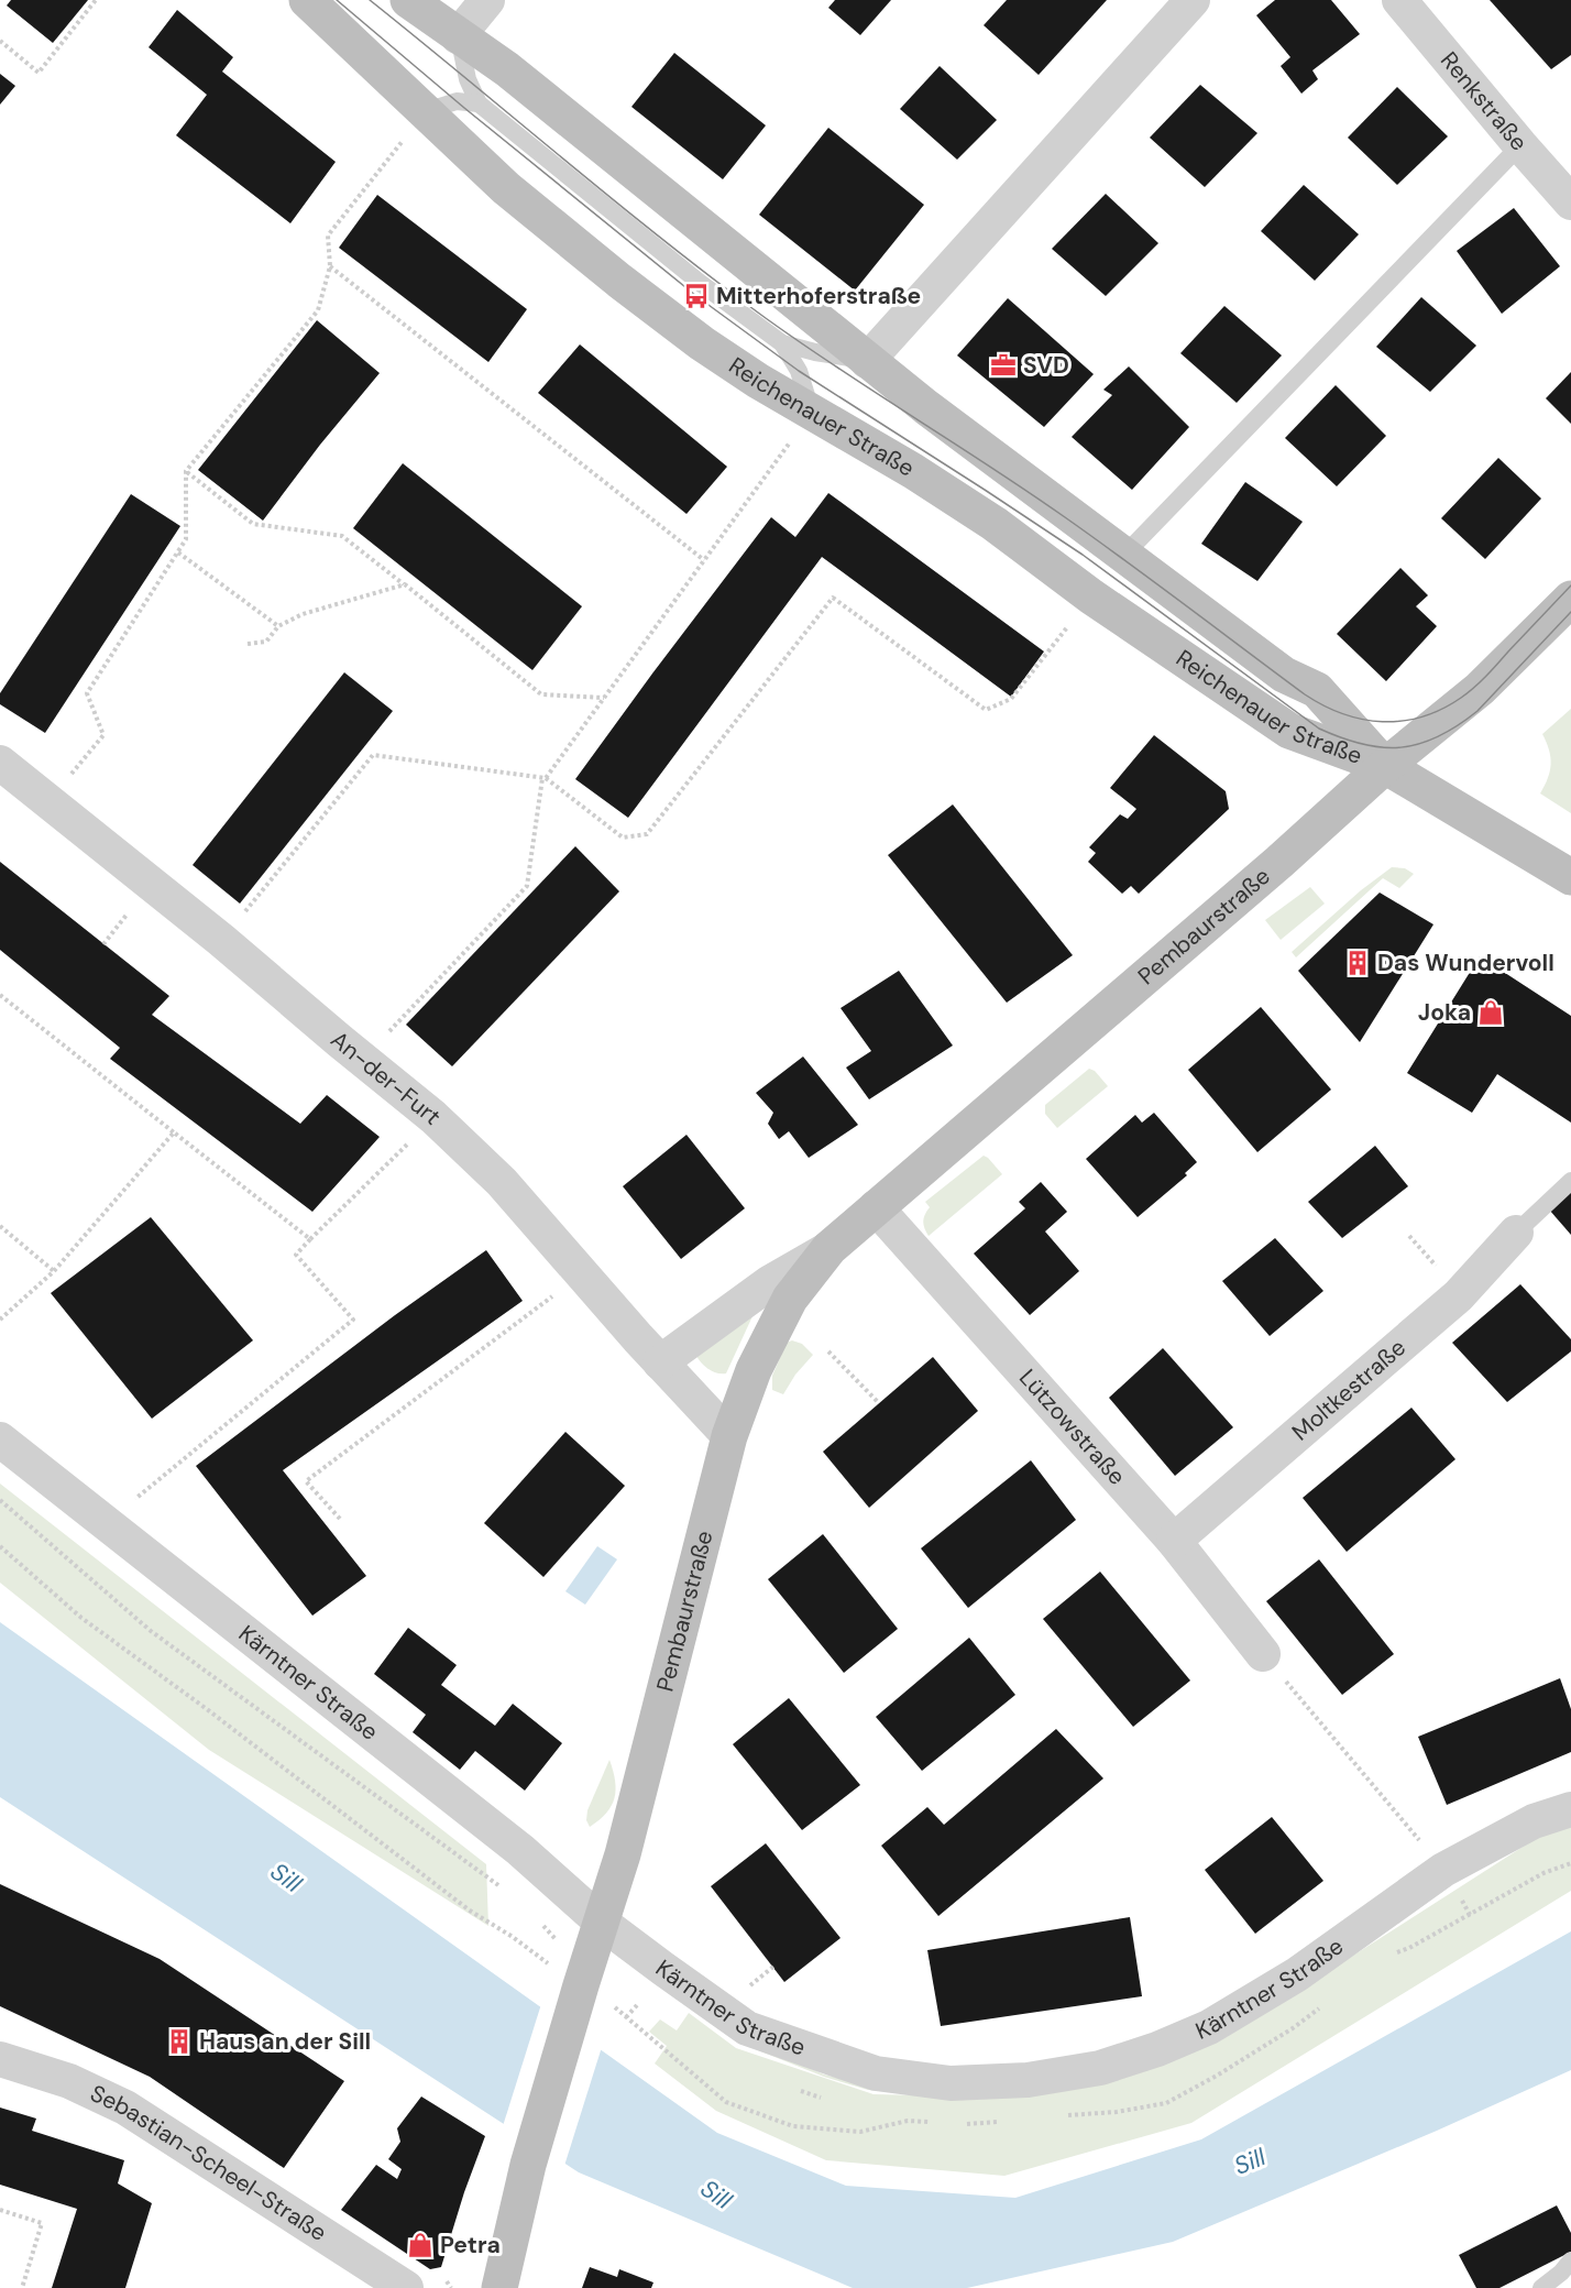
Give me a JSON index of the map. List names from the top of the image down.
{
  "streets": {
    "street": [
      "Renkstraße",
      "Reichenauer Straße",
      "Pembaurstraße",
      "An-der-Furt",
      "Moltkestraße",
      "Lützowstraße",
      "Kärntner Straße",
      "Sebastian-Scheel-Straße"
    ]
  },
  "crossings": [
    ["Reichenauer Straße", "Pembaurstraße"],
    ["Pembaurstraße", "An-der-Furt"],
    ["Pembaurstraße", "Lützowstraße"],
    ["Pembaurstraße", "Kärntner Straße"],
    ["Moltkestraße", "Lützowstraße"]
  ],
  "water": ["Sill"],
  "places": {
    "bus stop": ["Mitterhoferstraße"],
    "office": ["SVD"],
    "building": ["Das Wundervoll", "Haus an der Sill"],
    "shop": ["Joka", "Petra"]
  }
}
